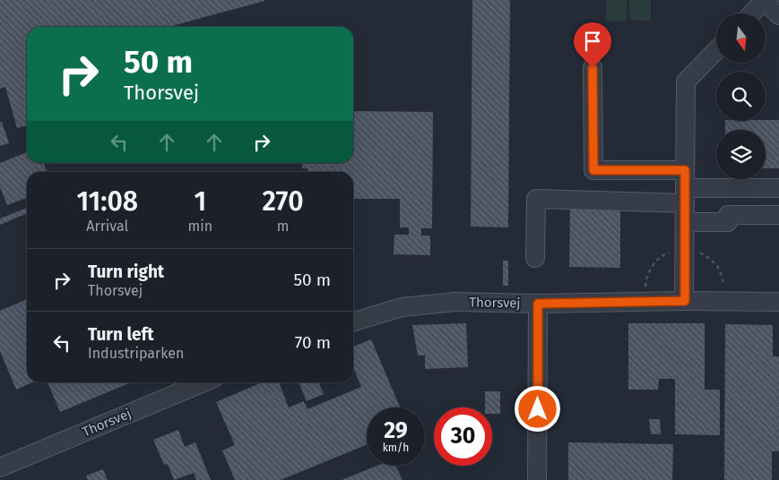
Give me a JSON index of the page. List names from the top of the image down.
{
  "streets": {
    "street": ["Thorsvej"]
  },
  "north": "bottom",
  "page": {
    "turn": ["50 m", "Thorsvej"],
    "eta": [
      "11:08",
      "Arrival",
      "1",
      "min",
      "270",
      "m"
    ],
    "list": [
      {
        "name": "Turn right",
        "note": "Thorsvej",
        "value": "50 m"
      },
      {
        "name": "Turn left",
        "note": "Industriparken",
        "value": "70 m"
      }
    ],
    "speed": "29 km/h",
    "limit": "30"
  }
}
